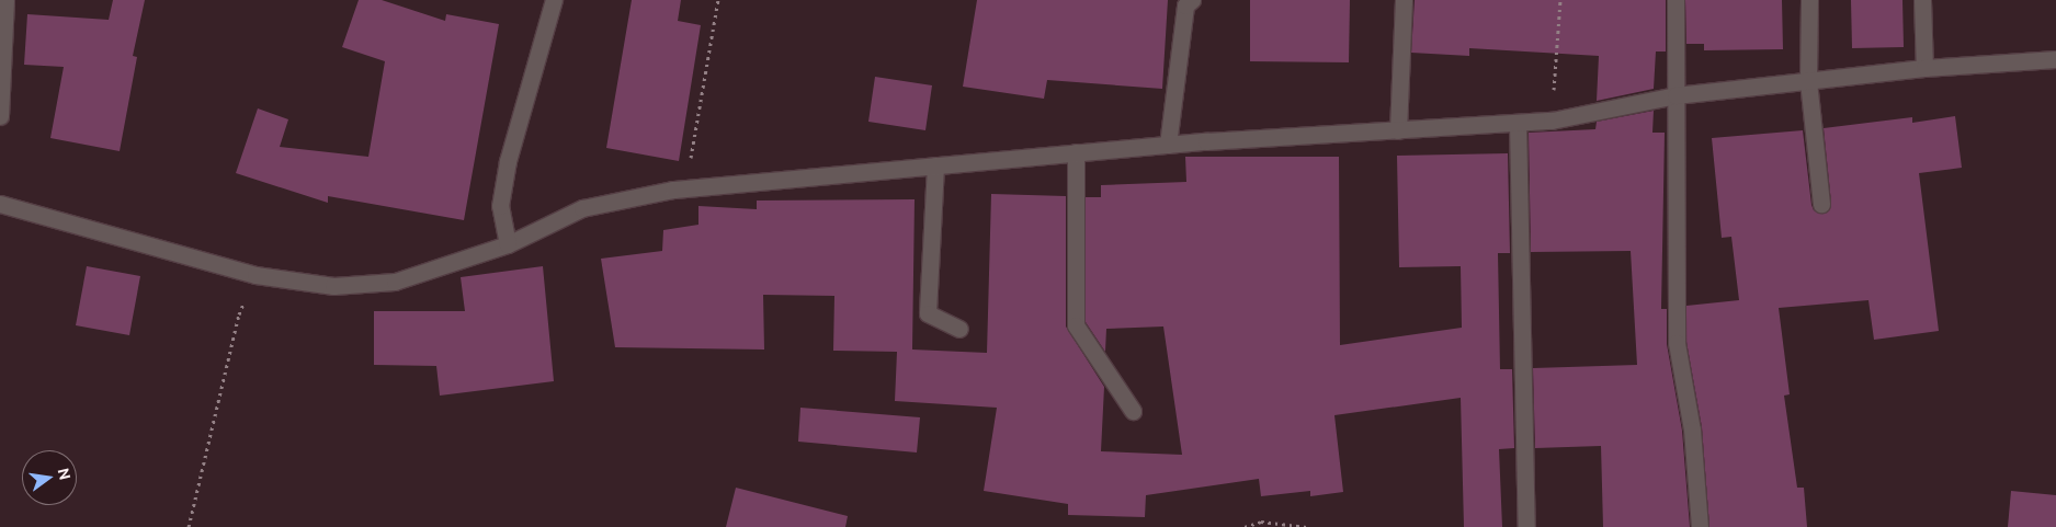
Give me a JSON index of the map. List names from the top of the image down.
{
  "north": "right"
}
